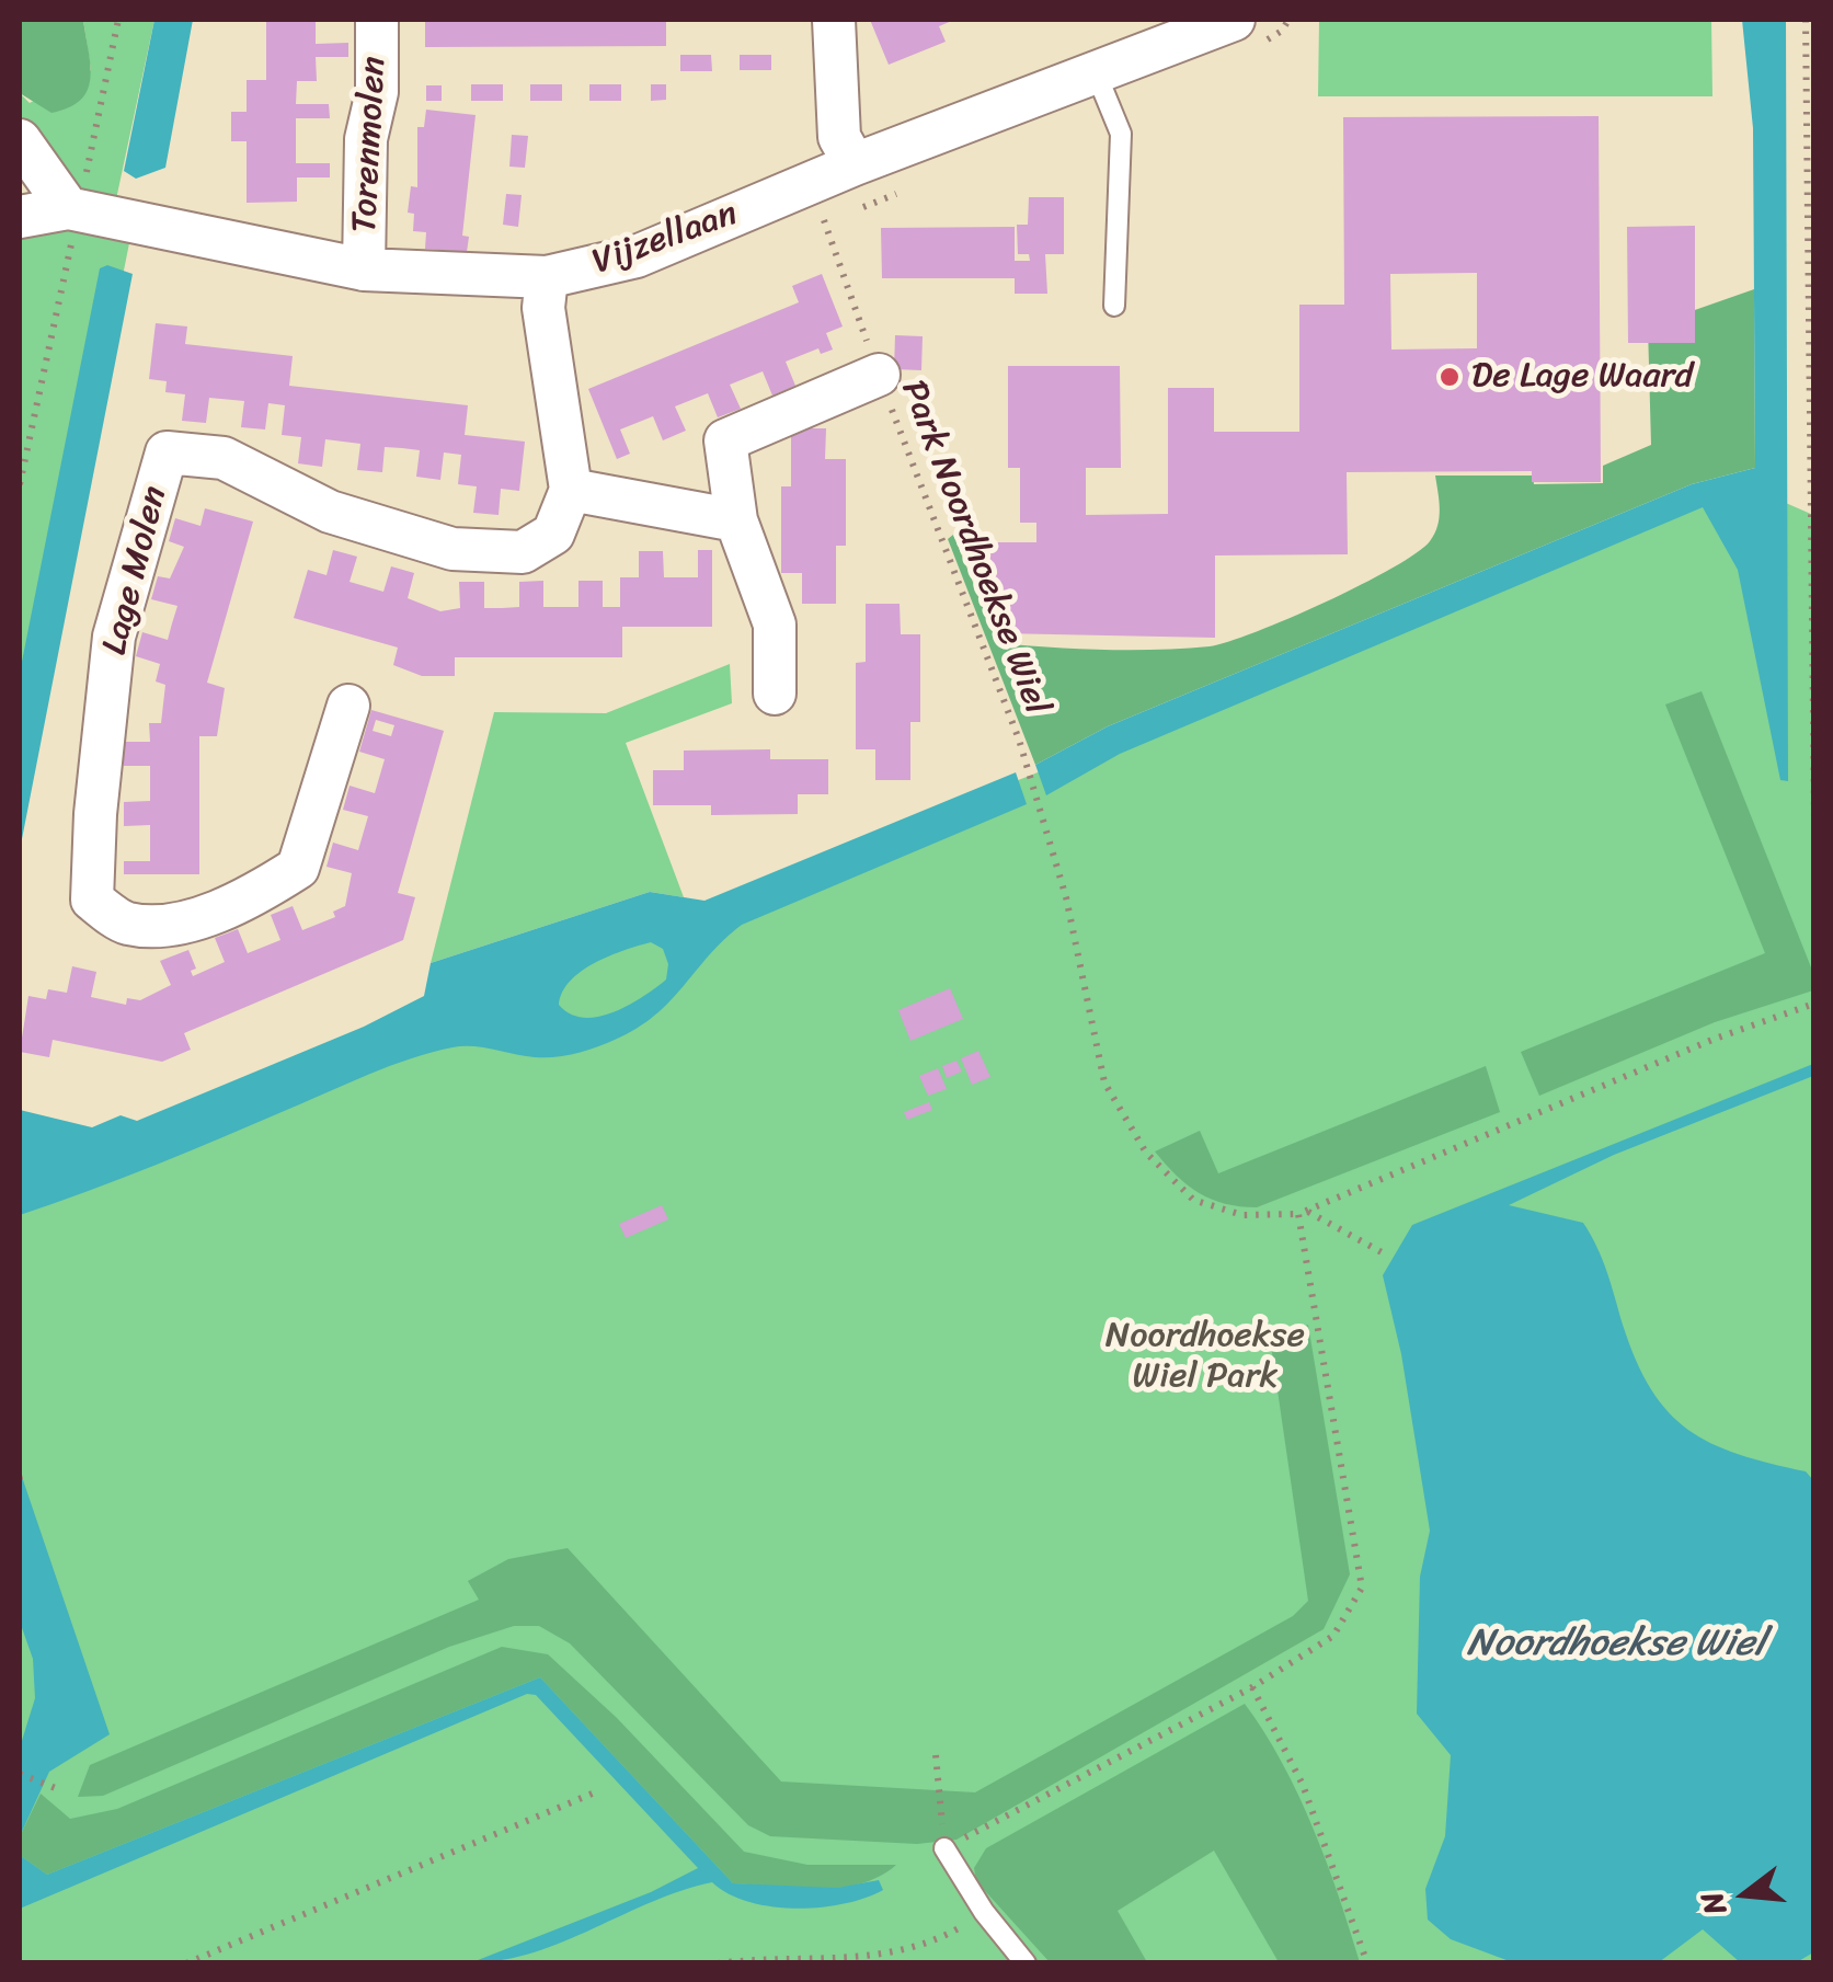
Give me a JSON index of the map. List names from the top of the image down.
{
  "streets": {
    "street": ["Torenmolen", "Vijzellaan", "Lage Molen"],
    "path": ["Park Noordhoekse Wiel"]
  },
  "crossings": [
    ["Torenmolen", "Vijzellaan"]
  ],
  "water": ["Noordhoekse Wiel"],
  "parks": ["Noordhoekse Wiel Park"],
  "places": ["De Lage Waard"],
  "north": "left"
}
